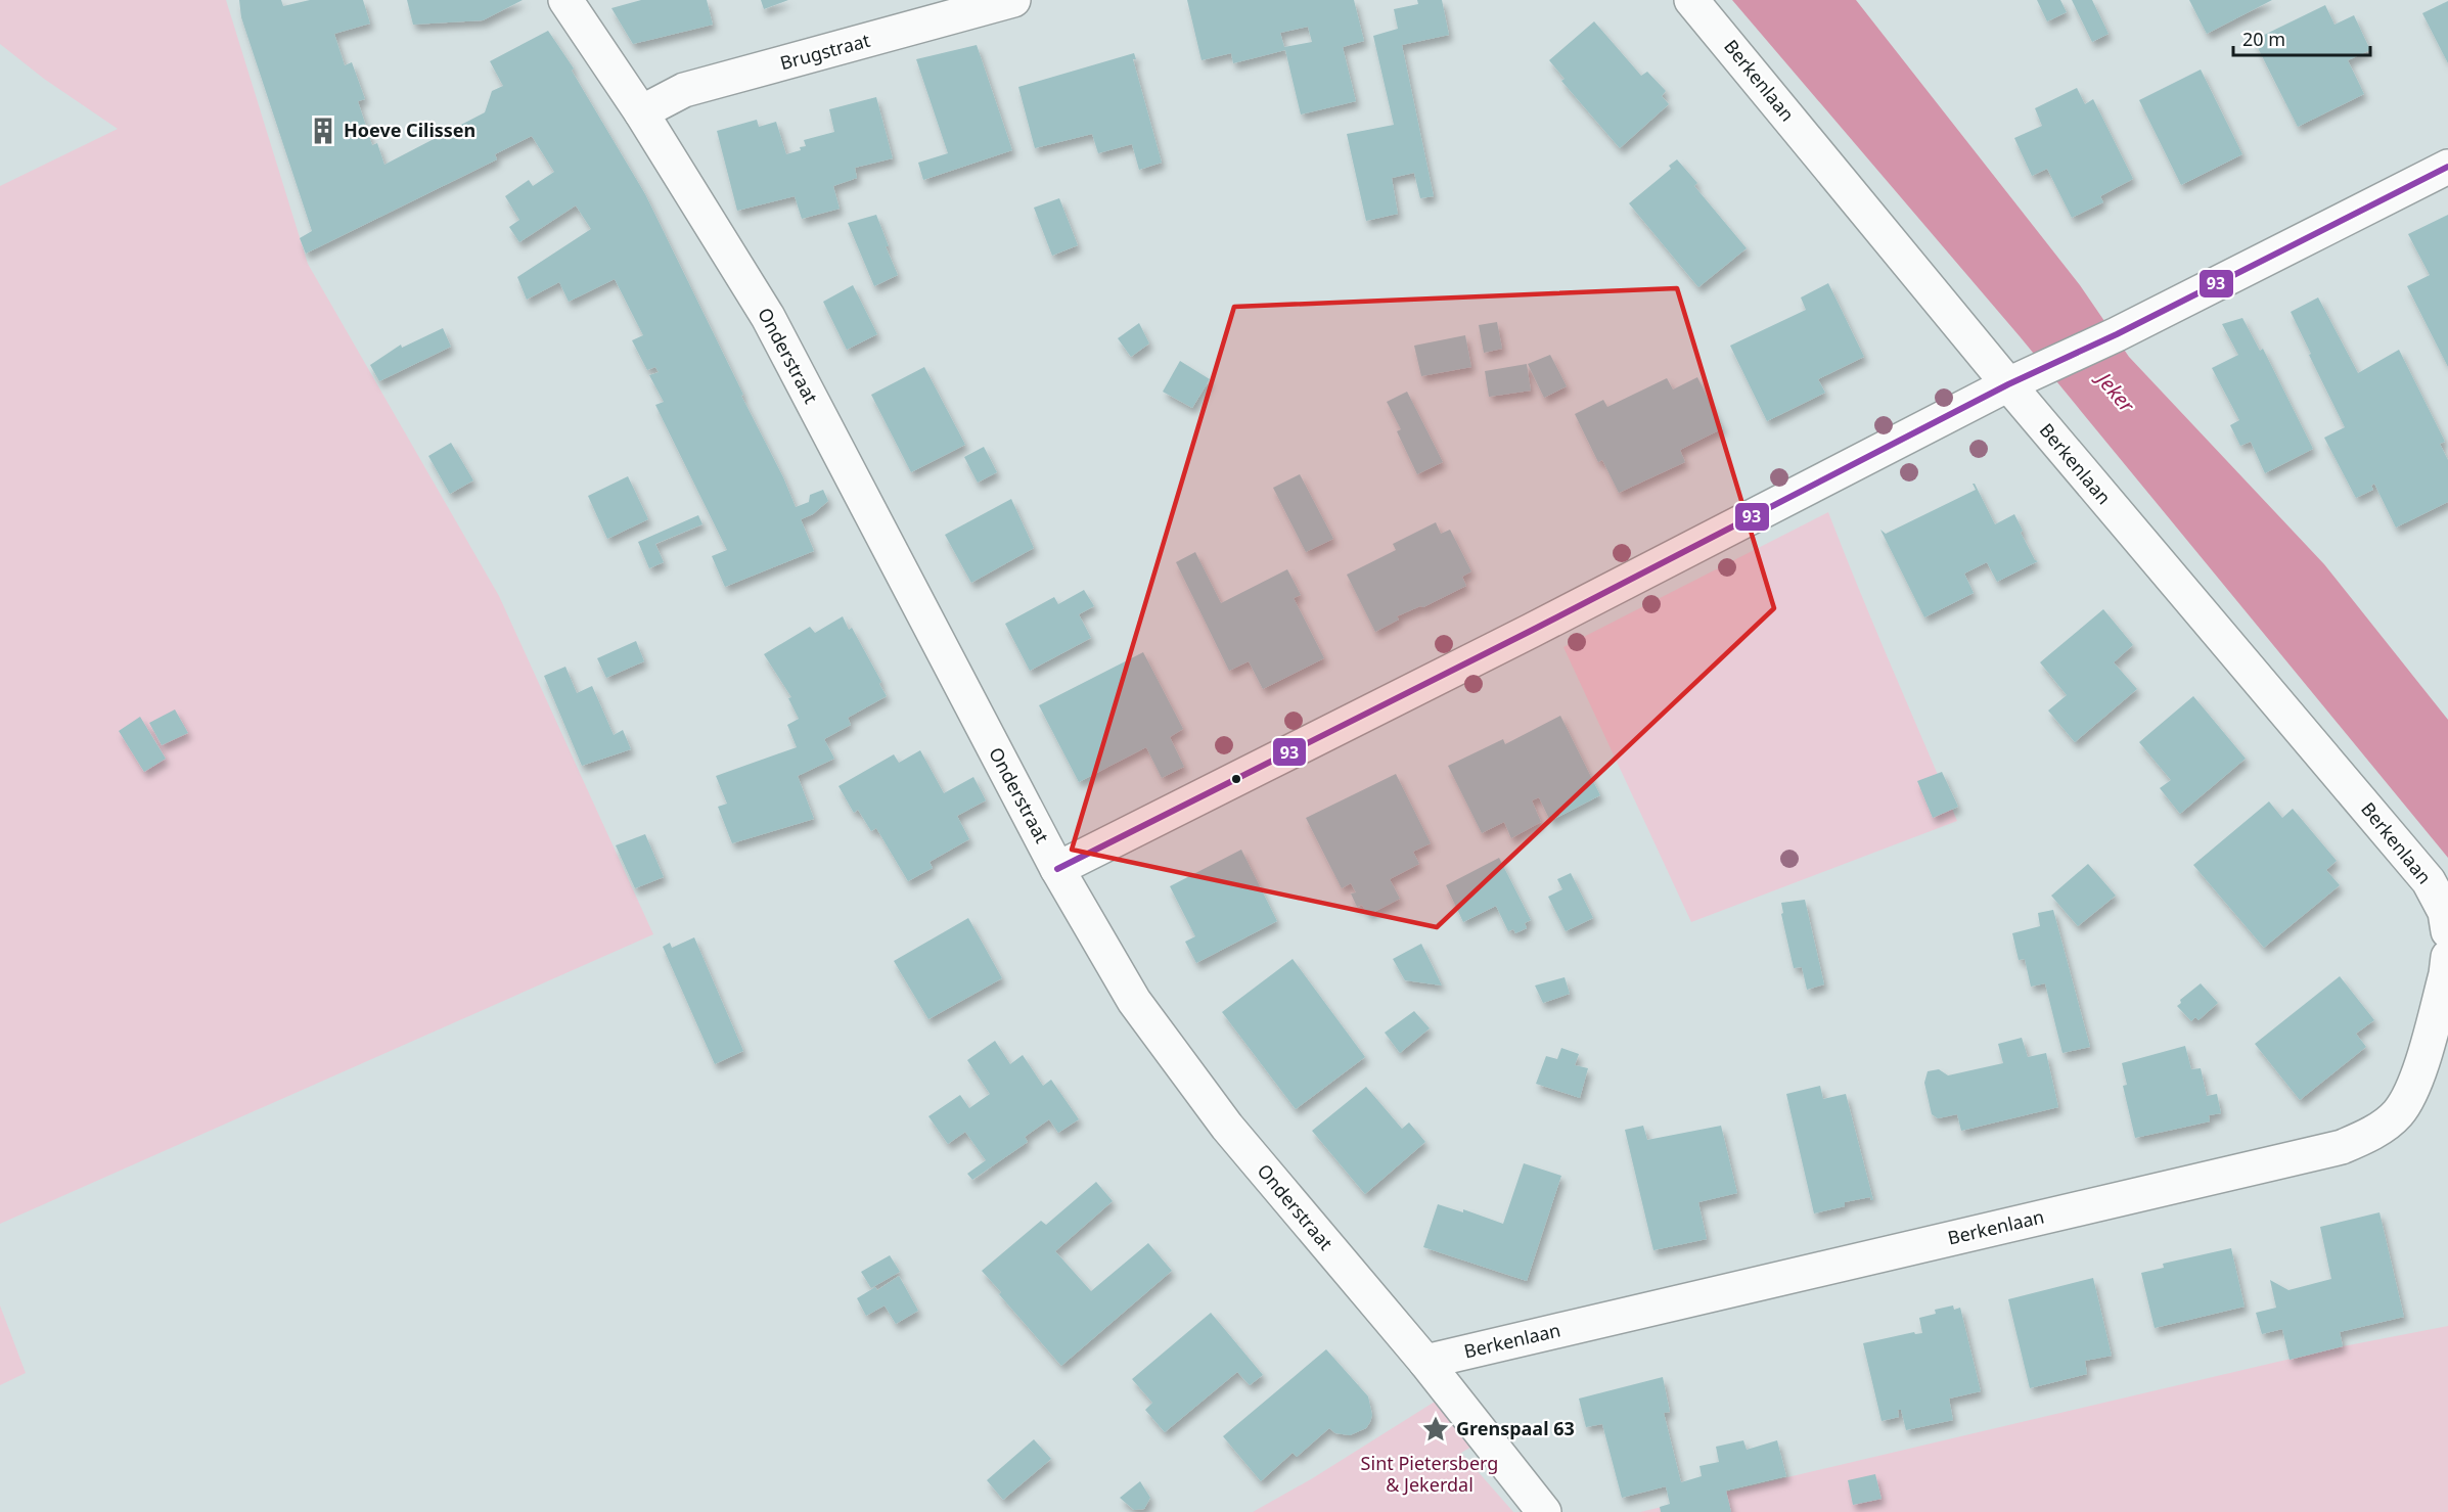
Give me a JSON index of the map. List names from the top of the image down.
{
  "streets": {
    "street": ["Brugstraat", "Berkenlaan", "Onderstraat"]
  },
  "crossings": [
    ["Brugstraat", "Onderstraat"],
    ["Berkenlaan", "Onderstraat"]
  ],
  "water": ["Jeker"],
  "parks": ["Sint Pietersberg & Jekerdal"],
  "places": {
    "building": ["Hoeve Cilissen"],
    "place": ["Grenspaal 63"]
  },
  "lines": ["transit line 93"],
  "scale_bar": "20 m"
}
